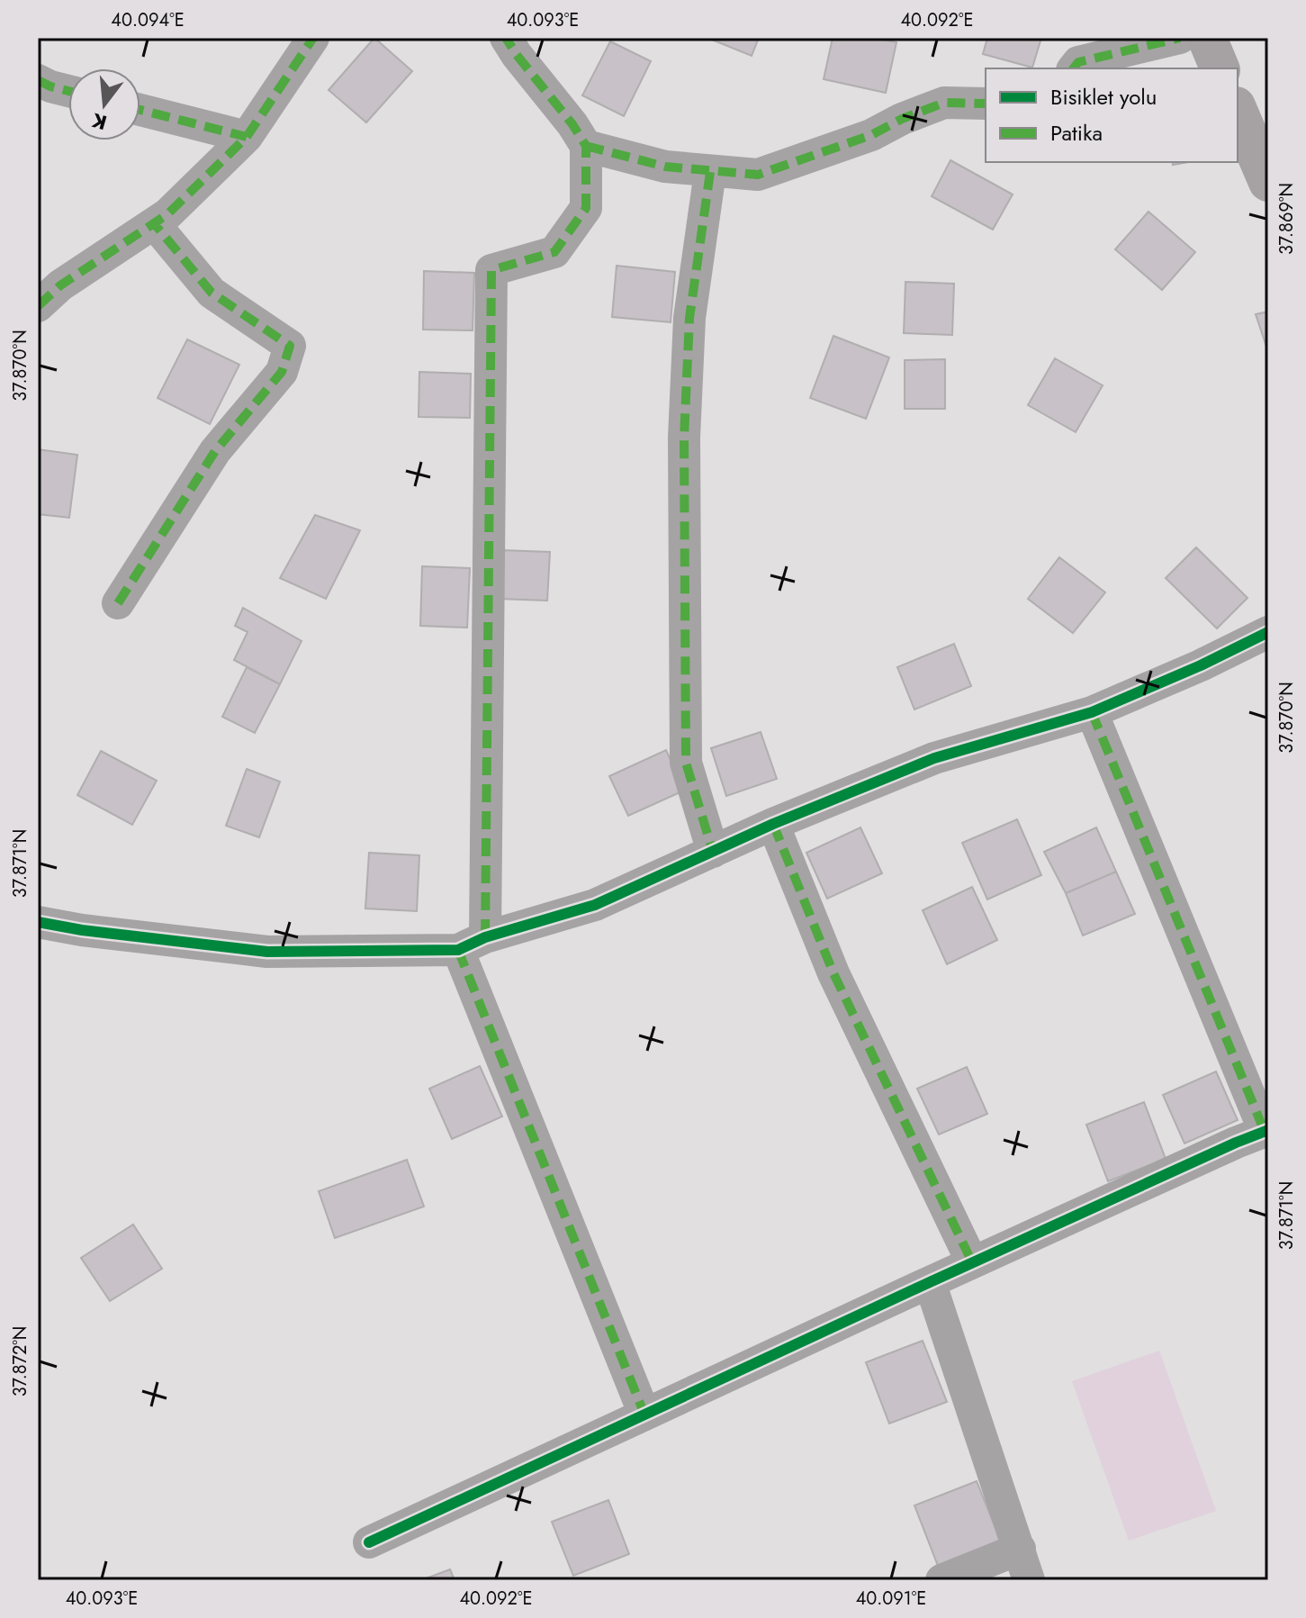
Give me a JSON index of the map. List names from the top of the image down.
{
  "legend": ["Bisiklet yolu", "Patika"],
  "north": "bottom",
  "coordinates": [
    "40.094°E",
    "40.093°E",
    "40.092°E",
    "37.869°N",
    "37.870°N",
    "37.871°N",
    "37.872°N",
    "40.091°E"
  ]
}
